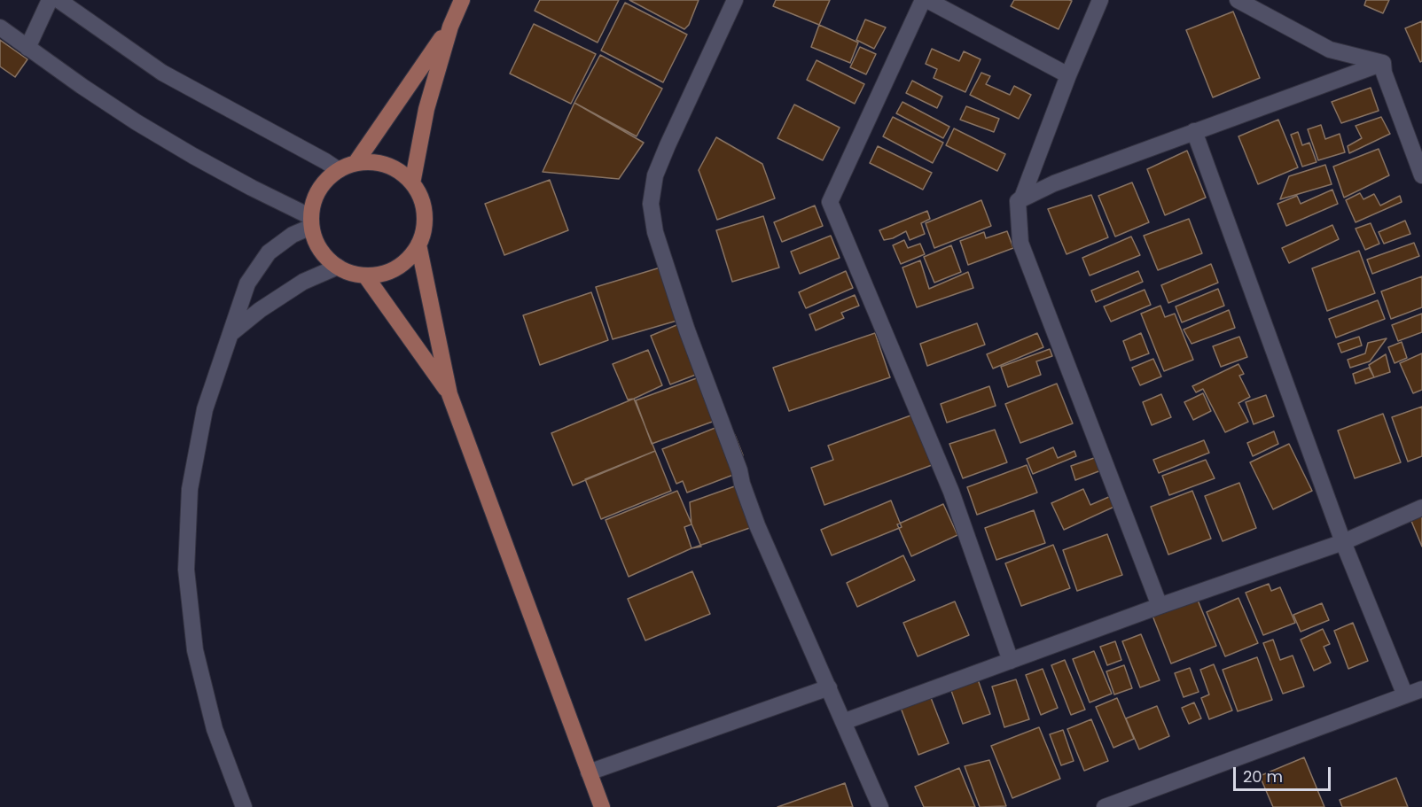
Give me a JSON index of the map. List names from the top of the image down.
{
  "scale_bar": "20 m"
}
